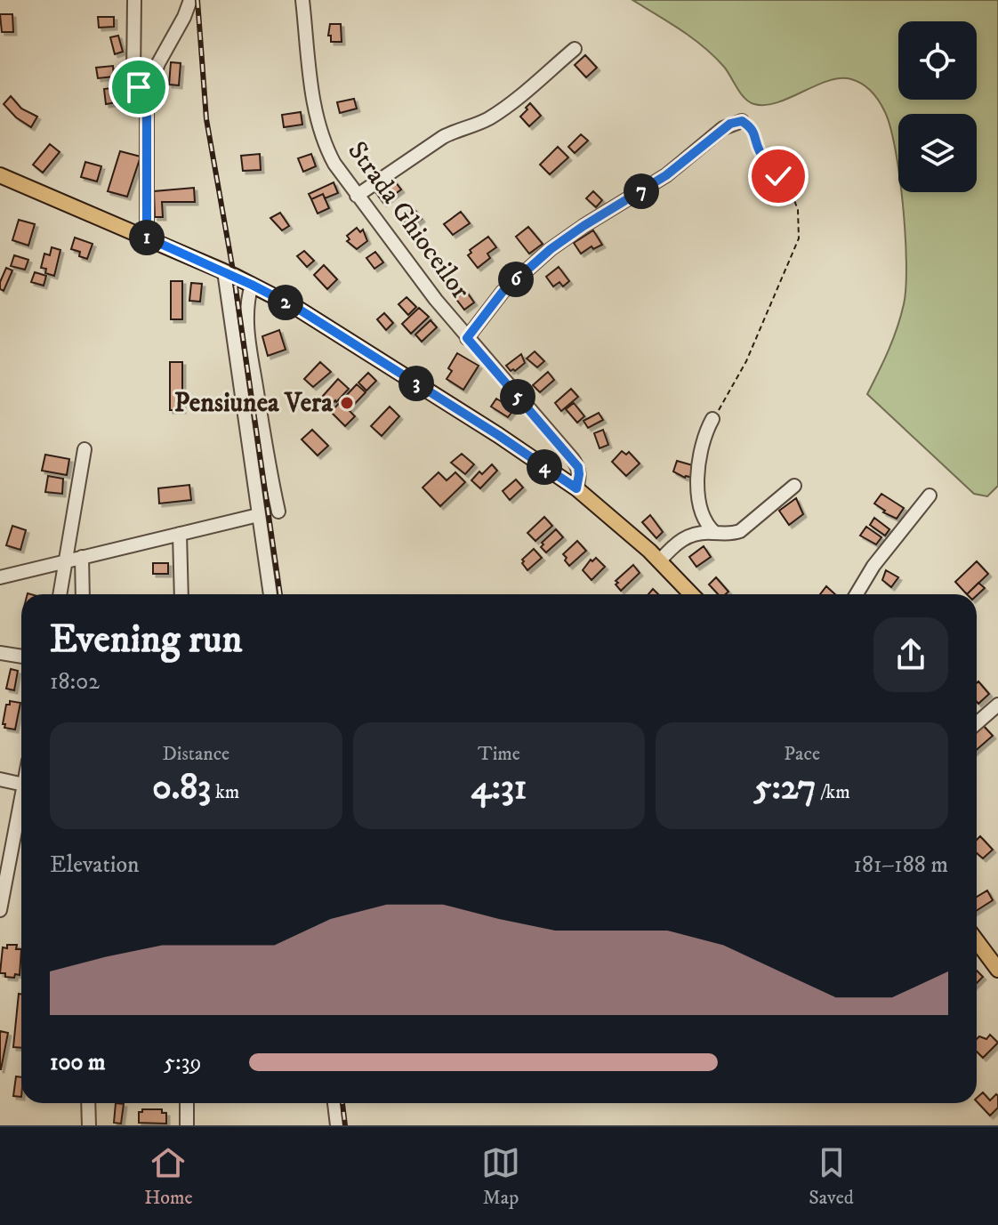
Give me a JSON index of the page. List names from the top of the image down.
{
  "streets": {
    "street": ["Strada Ghioceilor"]
  },
  "places": ["Pensiunea Vera"],
  "page": {
    "pins": [
      "7",
      "1",
      "6",
      "2",
      "3",
      "5",
      "4"
    ],
    "heading": ["Evening run", "18:02"],
    "stats": [
      ["Distance", "0.83 km"],
      ["Time", "4:31"],
      ["Pace", "5:27 /km"]
    ],
    "chart": ["Elevation", "181–188 m"],
    "list": [
      {
        "name": "100 m",
        "note": "5:39"
      }
    ],
    "tabs": ["Home", "Map", "Saved"]
  }
}
